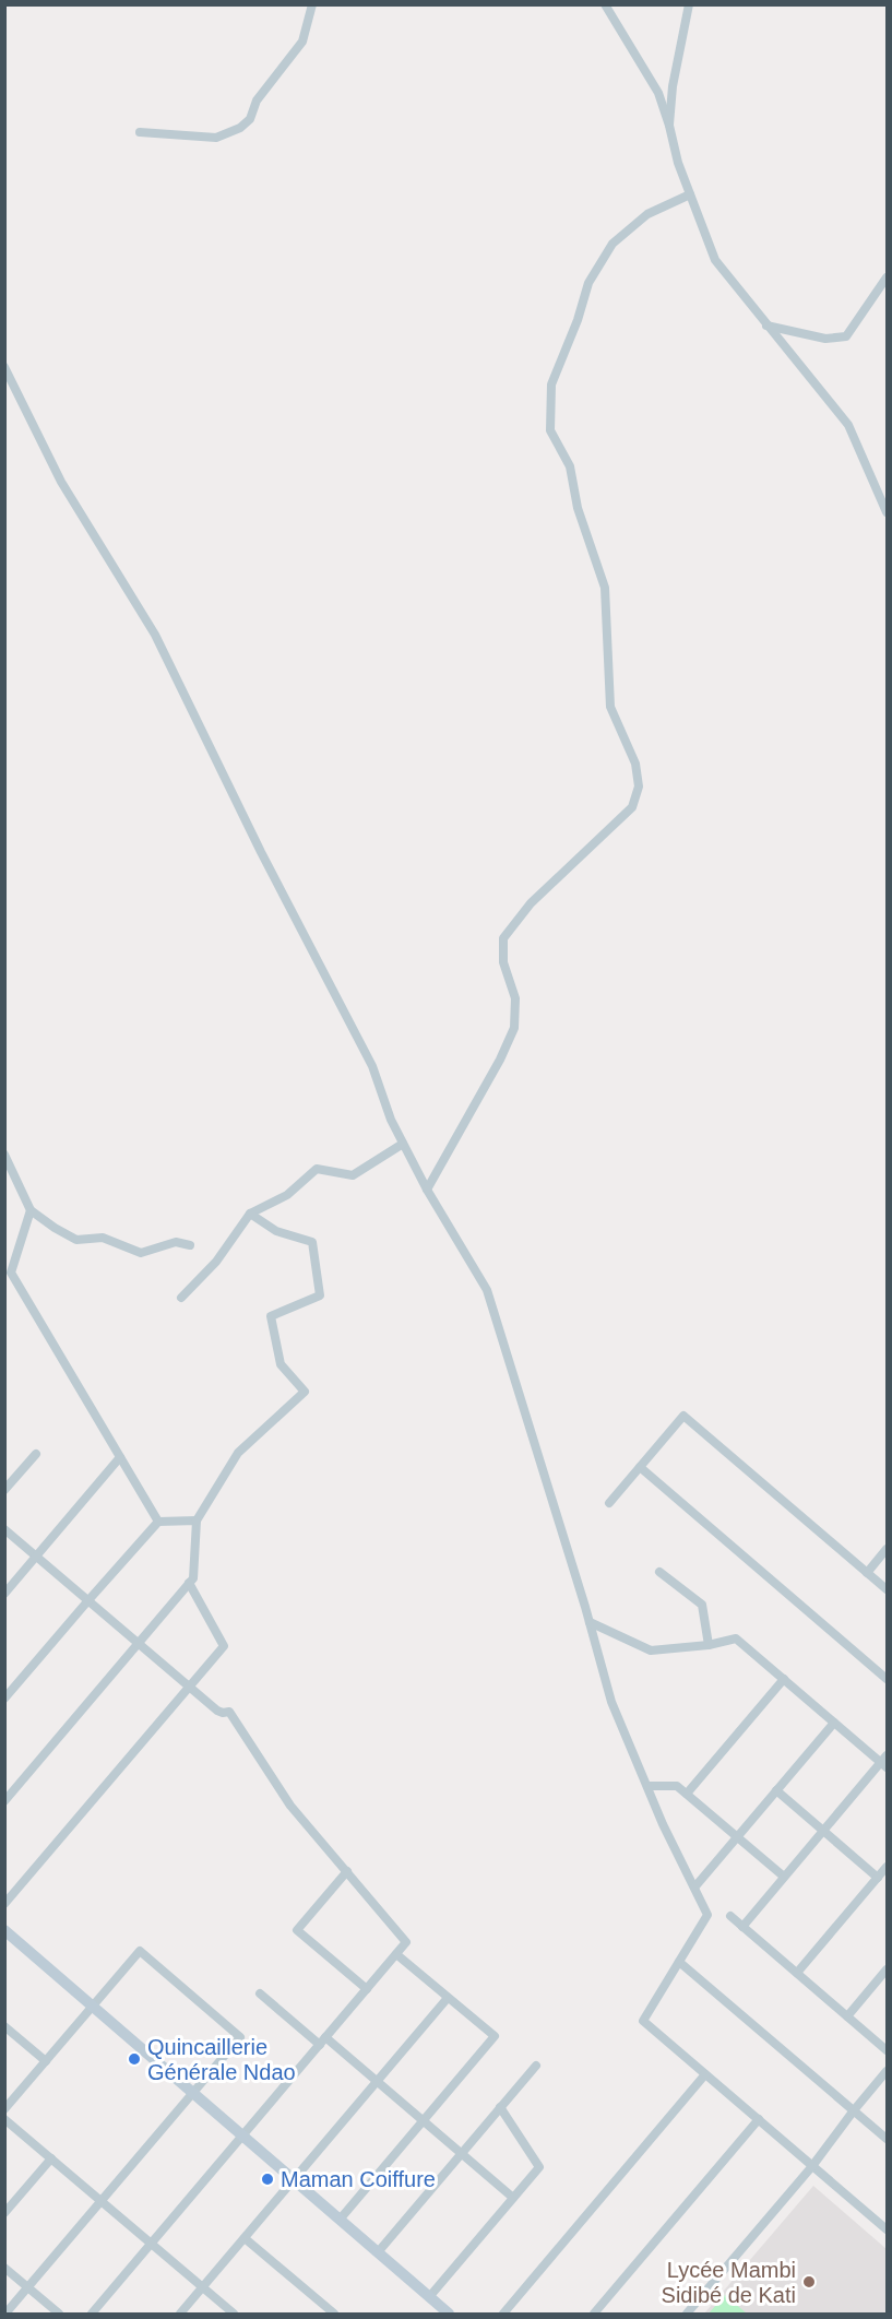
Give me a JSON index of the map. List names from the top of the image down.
{
  "places": ["Quincaillerie Générale Ndao", "Maman Coiffure", "Lycée Mambi Sidibé de Kati"]
}
